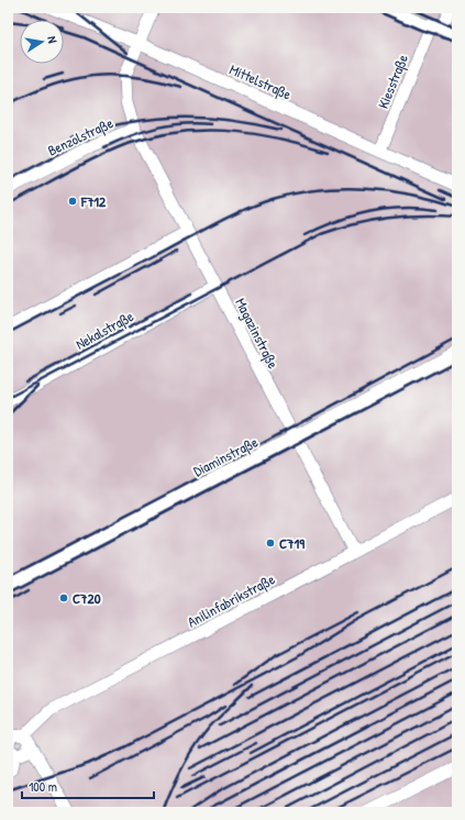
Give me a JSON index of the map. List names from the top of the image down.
{
  "streets": {
    "street": [
      "Mittelstraße",
      "Kiesstraße",
      "Benzolstraße",
      "Nekalstraße",
      "Magazinstraße",
      "Diaminstraße",
      "Anilinfabrikstraße"
    ]
  },
  "crossings": [
    ["Mittelstraße", "Kiesstraße"],
    ["Mittelstraße", "Benzolstraße"],
    ["Benzolstraße", "Magazinstraße"],
    ["Nekalstraße", "Magazinstraße"],
    ["Magazinstraße", "Diaminstraße"],
    ["Magazinstraße", "Anilinfabrikstraße"]
  ],
  "places": ["F712", "C719", "C720"],
  "scale_bar": "100 m",
  "north": "right"
}
